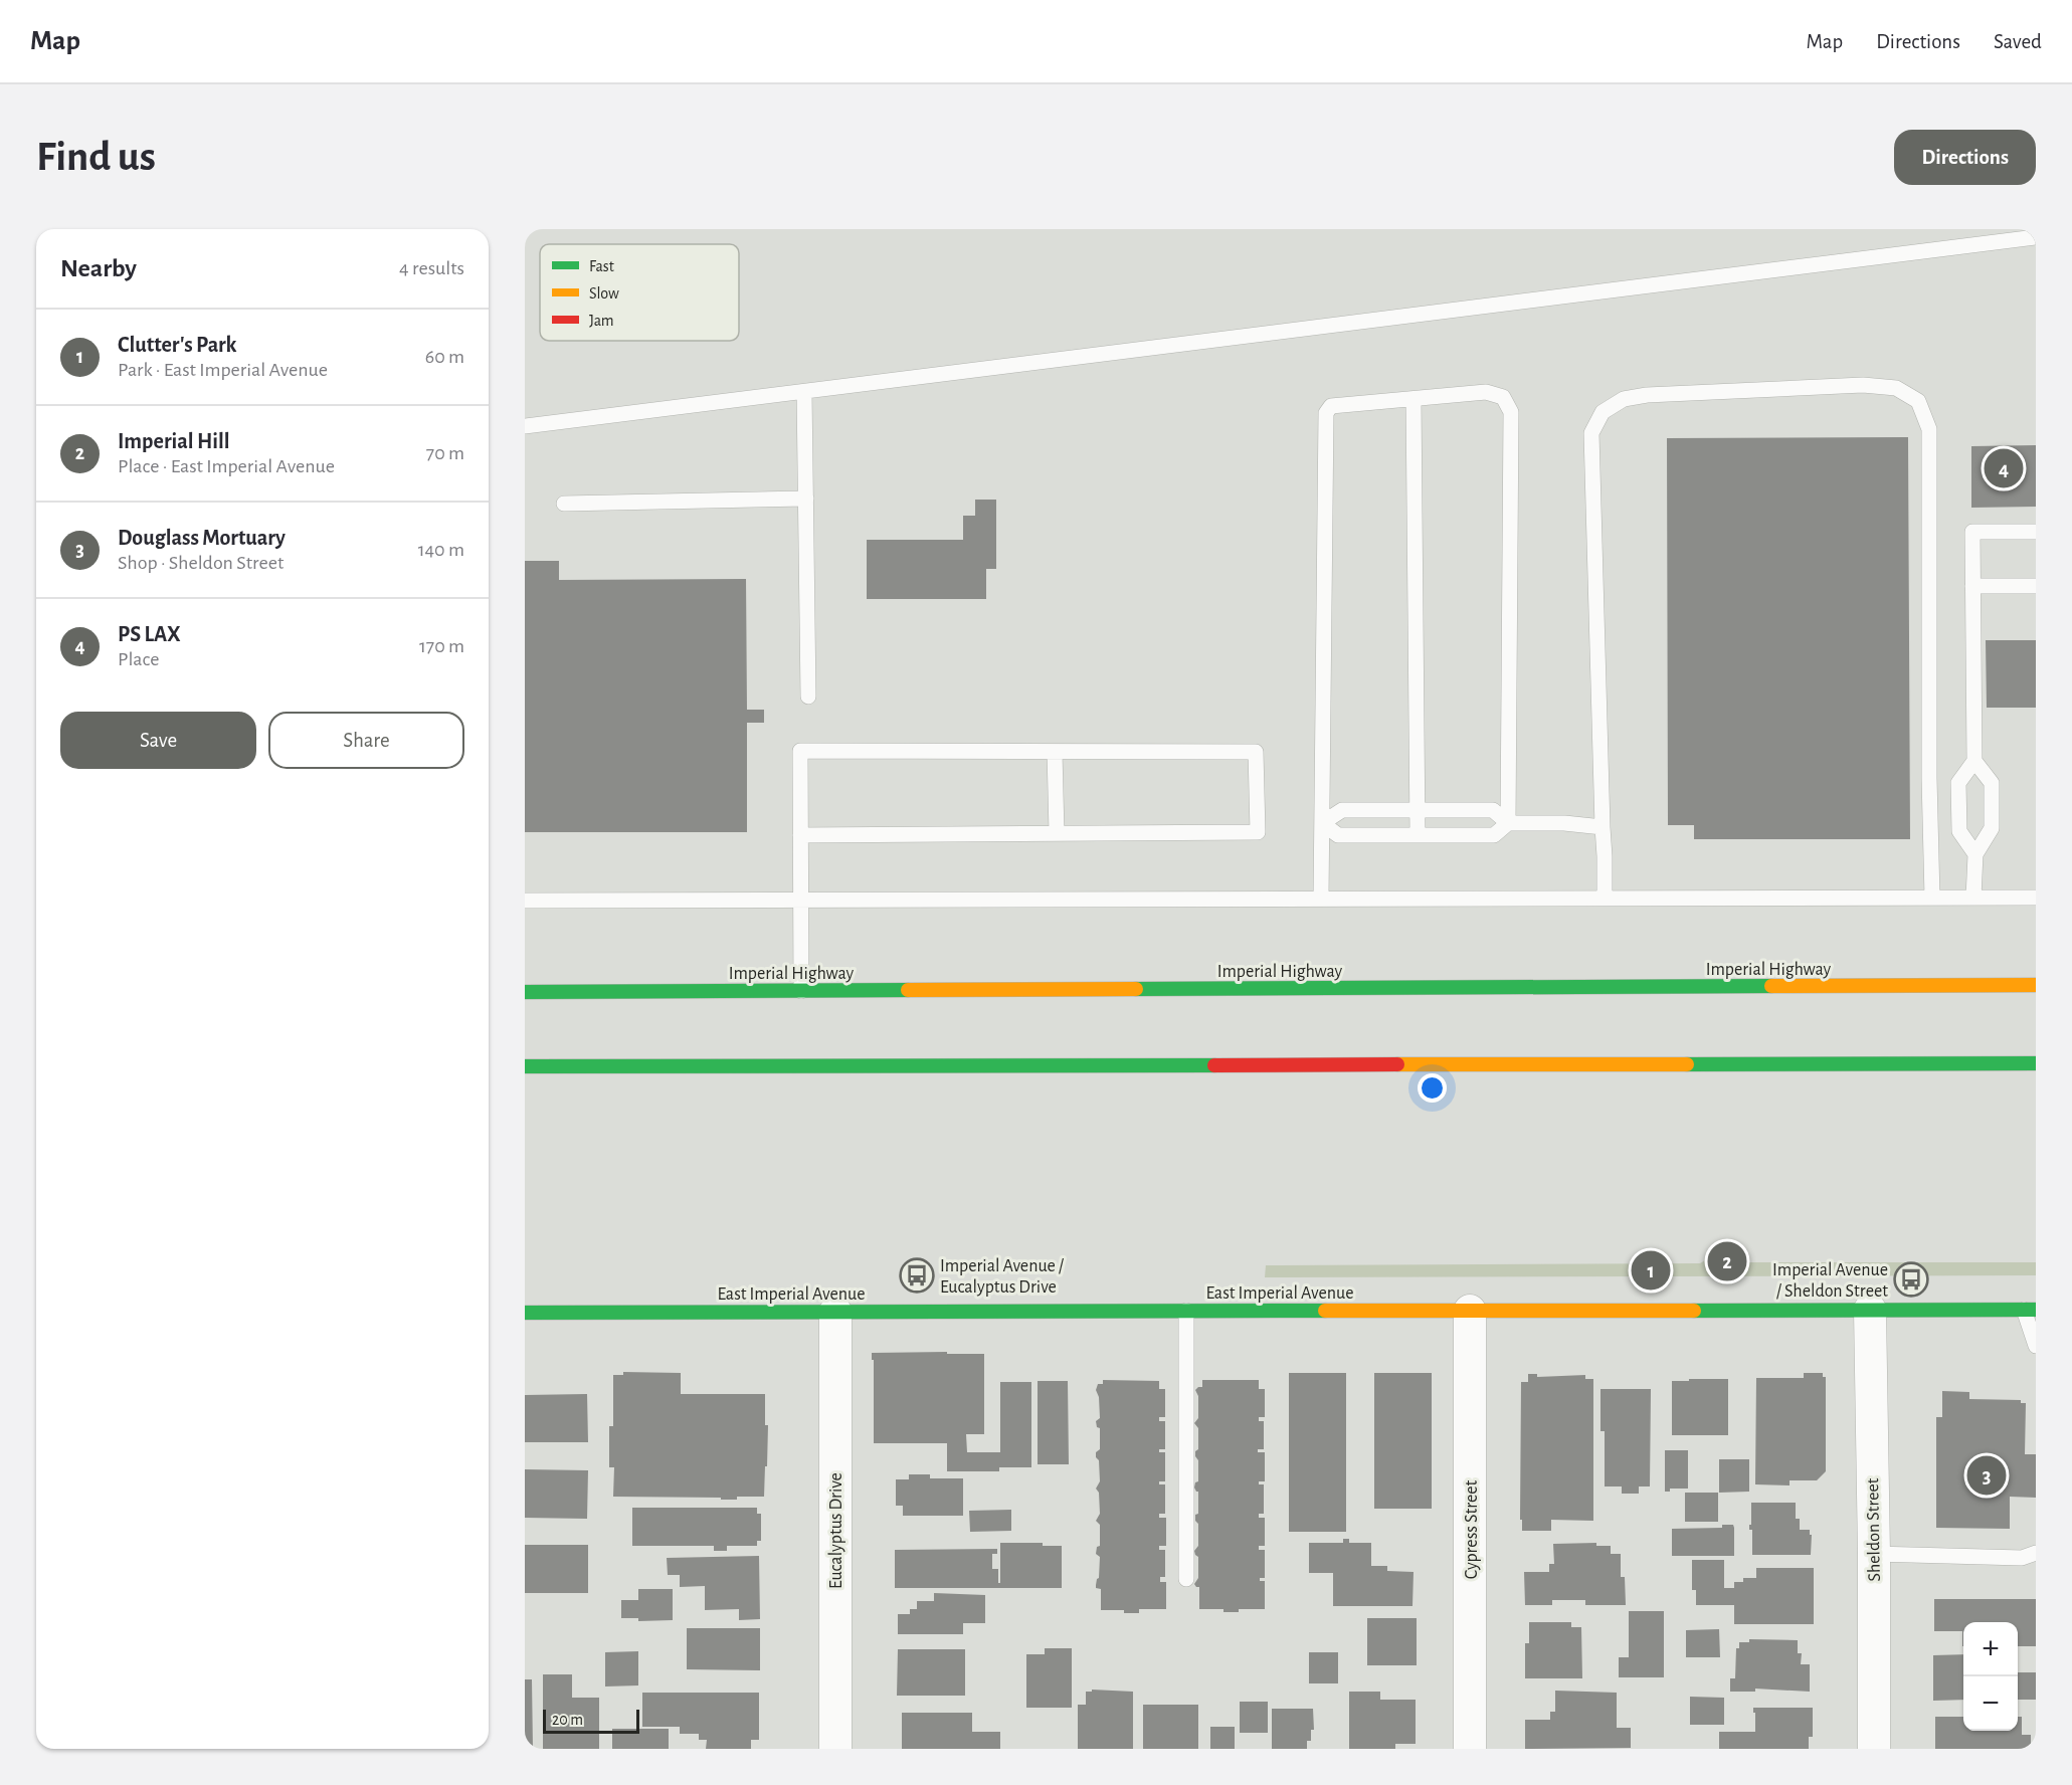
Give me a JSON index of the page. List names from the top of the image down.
{
  "streets": {
    "main road": ["Imperial Highway", "East Imperial Avenue"],
    "street": ["Cypress Street", "Sheldon Street", "Eucalyptus Drive"]
  },
  "crossings": [
    ["East Imperial Avenue", "Cypress Street"],
    ["East Imperial Avenue", "Sheldon Street"],
    ["East Imperial Avenue", "Eucalyptus Drive"]
  ],
  "places": {
    "bus stop": ["Imperial Avenue / Eucalyptus Drive", "Imperial Avenue / Sheldon Street"]
  },
  "legend": ["Fast", "Slow", "Jam"],
  "scale_bar": "20 m",
  "page": {
    "header": "Map",
    "nav": ["Map", "Directions", "Saved"],
    "buttons": [
      "Directions",
      ["Save", "Share"]
    ],
    "title": "Find us",
    "heading": ["Nearby", "4 results"],
    "list": [
      {
        "mark": "1",
        "name": "Clutter's Park",
        "note": "Park · East Imperial Avenue",
        "value": "60 m"
      },
      {
        "mark": "2",
        "name": "Imperial Hill",
        "note": "Place · East Imperial Avenue",
        "value": "70 m"
      },
      {
        "mark": "3",
        "name": "Douglass Mortuary",
        "note": "Shop · Sheldon Street",
        "value": "140 m"
      },
      {
        "mark": "4",
        "name": "PS LAX",
        "note": "Place",
        "value": "170 m"
      }
    ],
    "pins": [
      "4",
      "2",
      "1",
      "3"
    ],
    "map_buttons": ["+", "−"],
    "scale": "20 m"
  }
}
